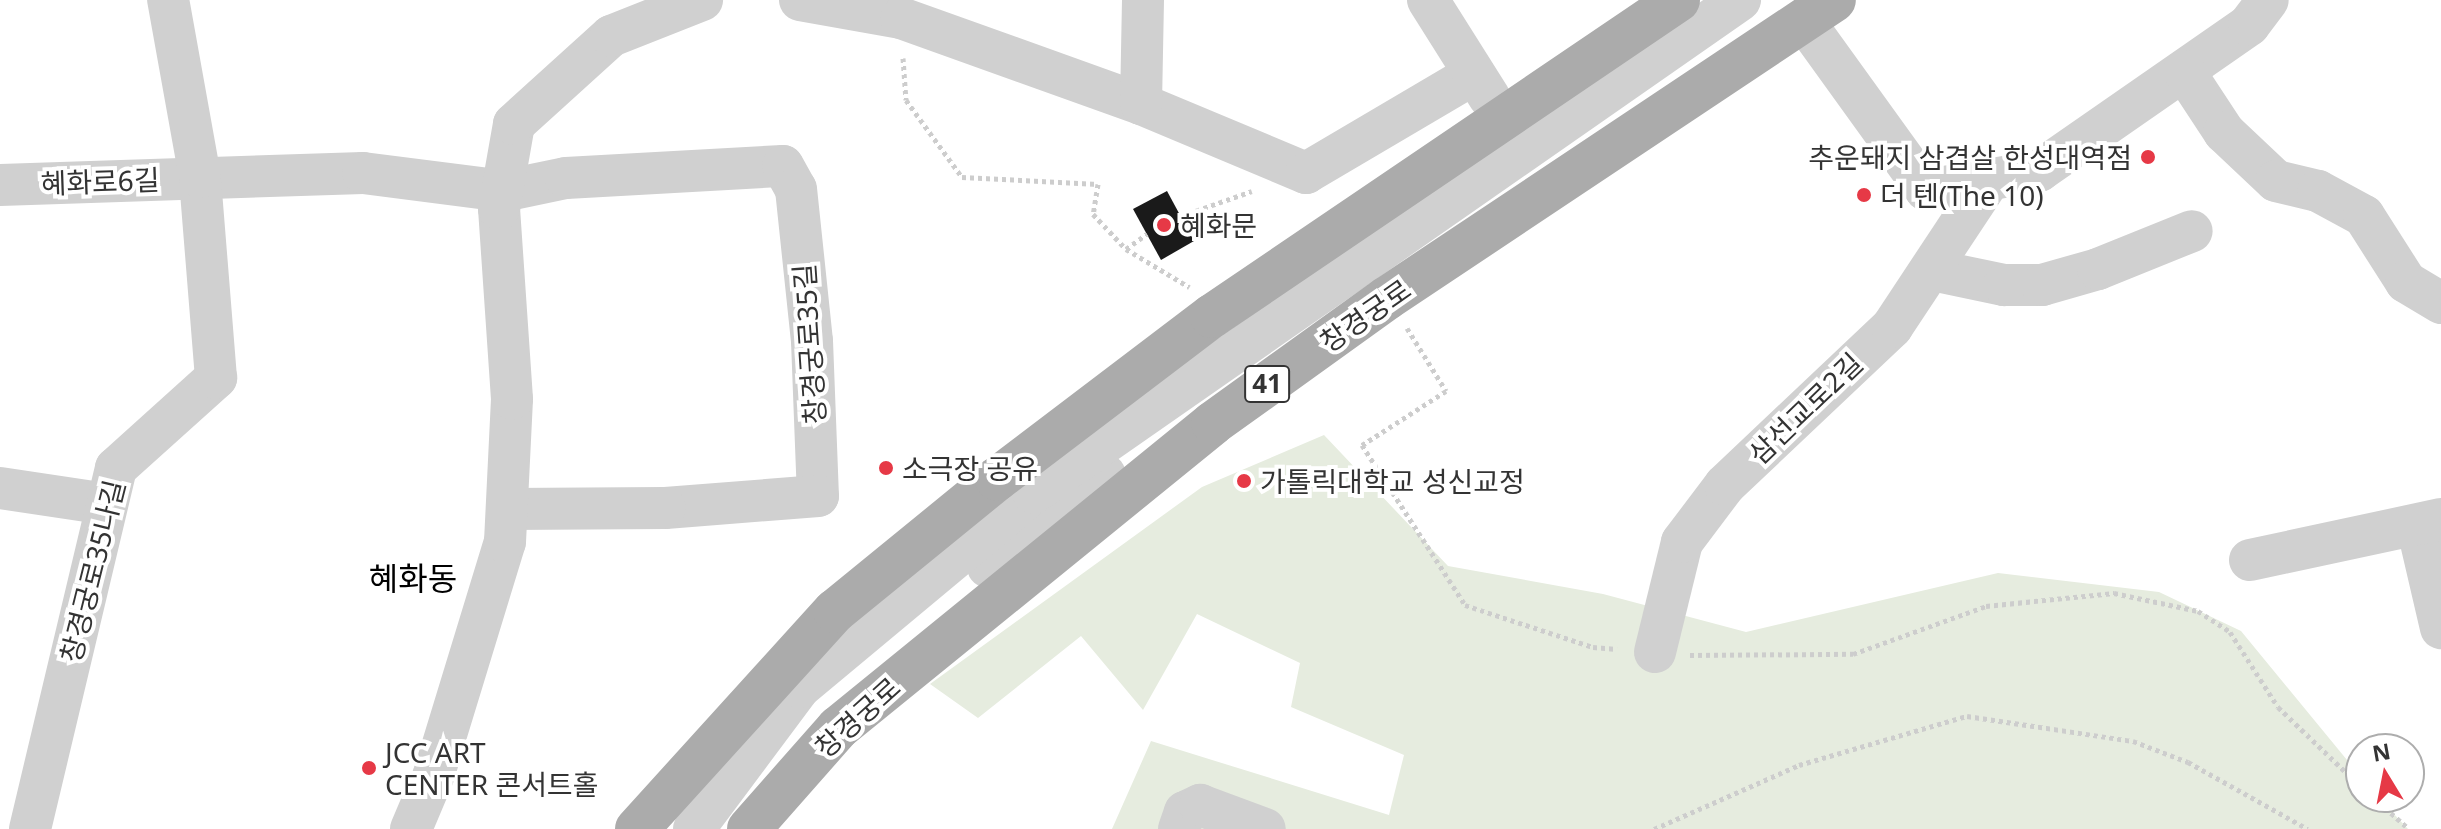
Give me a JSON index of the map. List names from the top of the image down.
{
  "streets": {
    "main road": ["창경궁로", "41"],
    "street": [
      "혜화로6길",
      "창경궁로35길",
      "삼선교로2길",
      "창경궁로35나길"
    ]
  },
  "crossings": [
    ["혜화로6길", "창경궁로35나길"]
  ],
  "districts": ["혜화동"],
  "places": [
    "추운돼지 삼겹살 한성대역점",
    "더 텐(The 10)",
    "혜화문",
    "소극장 공유",
    "가톨릭대학교 성신교정",
    "JCC ART CENTER 콘서트홀"
  ],
  "north": "top"
}
